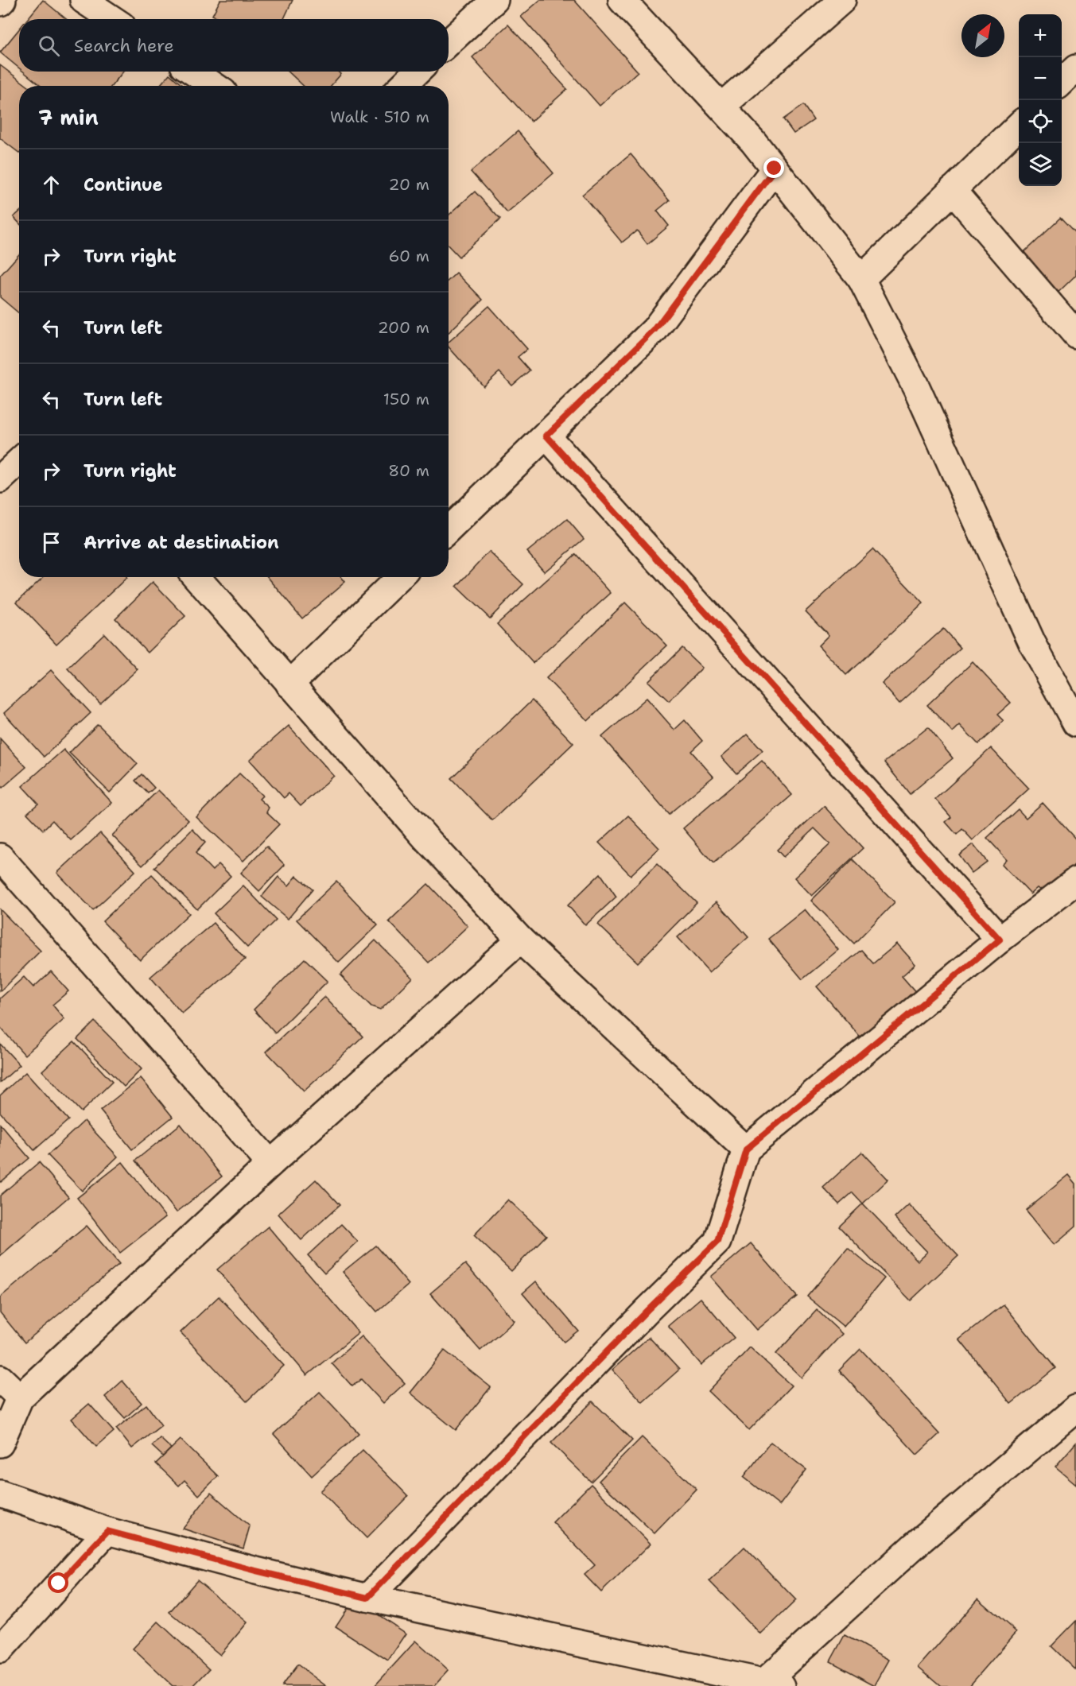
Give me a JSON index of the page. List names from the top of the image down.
{
  "north": "top right",
  "page": {
    "map_buttons": ["+", "−"],
    "search": "Search here",
    "heading": ["7 min", "Walk · 510 m"],
    "list": [
      ["Continue", "20 m"],
      ["Turn right", "60 m"],
      ["Turn left", "200 m"],
      ["Turn left", "150 m"],
      ["Turn right", "80 m"],
      "Arrive at destination"
    ]
  }
}
